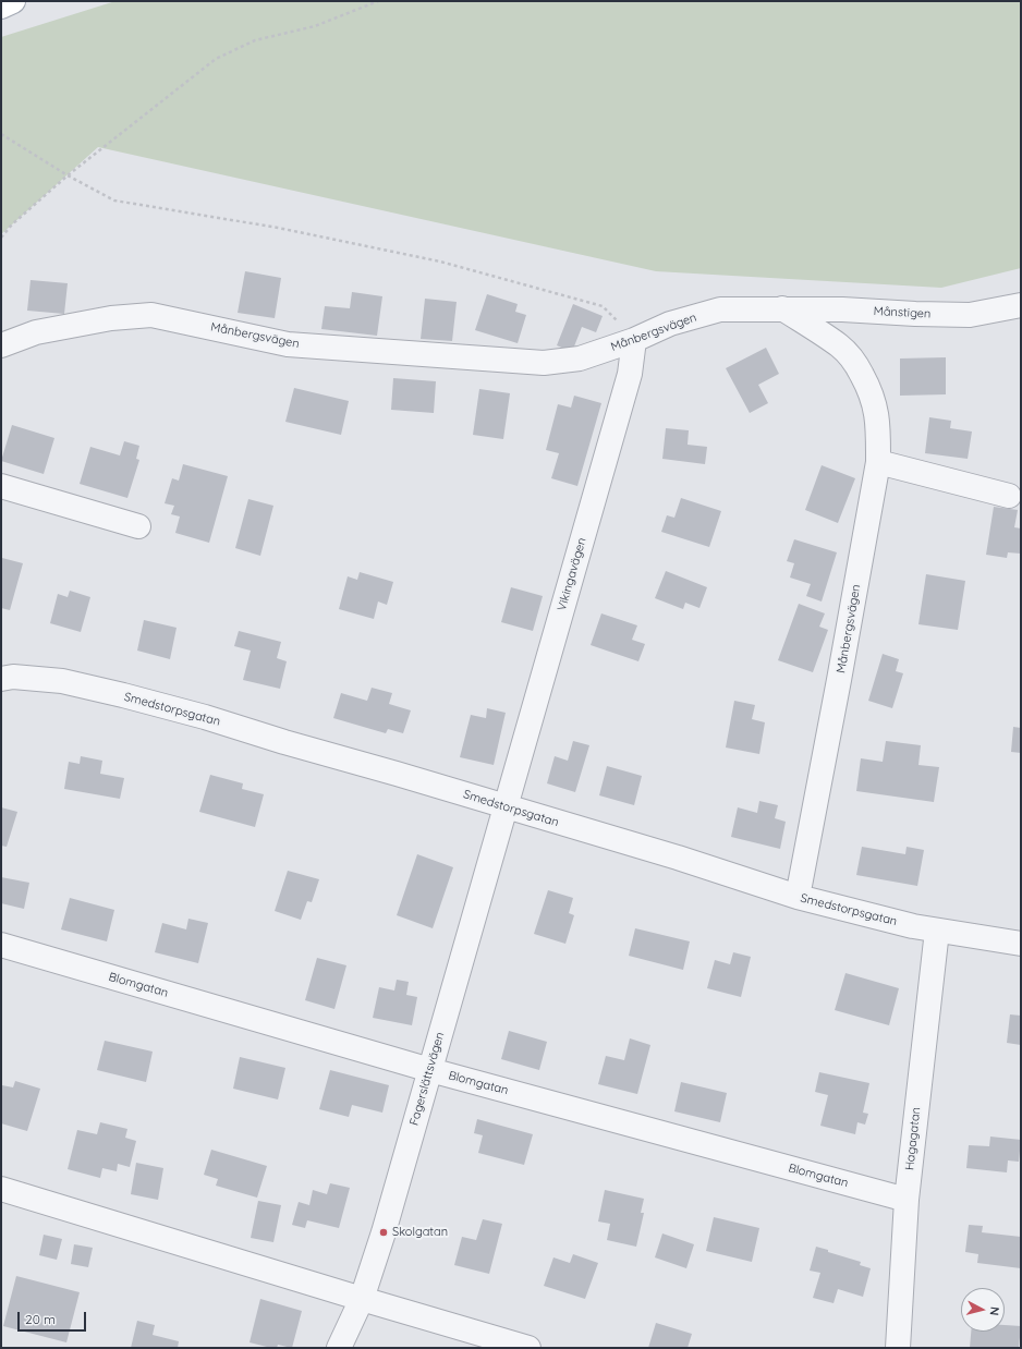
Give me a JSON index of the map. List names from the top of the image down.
{
  "streets": {
    "street": [
      "Månstigen",
      "Månbergsvägen",
      "Vikingavägen",
      "Smedstorpsgatan",
      "Blomgatan",
      "Fagerslättsvägen",
      "Hagagatan"
    ]
  },
  "crossings": [
    ["Månstigen", "Månbergsvägen"],
    ["Månbergsvägen", "Vikingavägen"],
    ["Månbergsvägen", "Smedstorpsgatan"],
    ["Vikingavägen", "Smedstorpsgatan"],
    ["Vikingavägen", "Fagerslättsvägen"],
    ["Smedstorpsgatan", "Fagerslättsvägen"],
    ["Smedstorpsgatan", "Hagagatan"],
    ["Blomgatan", "Fagerslättsvägen"],
    ["Blomgatan", "Hagagatan"]
  ],
  "places": ["Skolgatan"],
  "scale_bar": "20 m",
  "north": "right"
}
